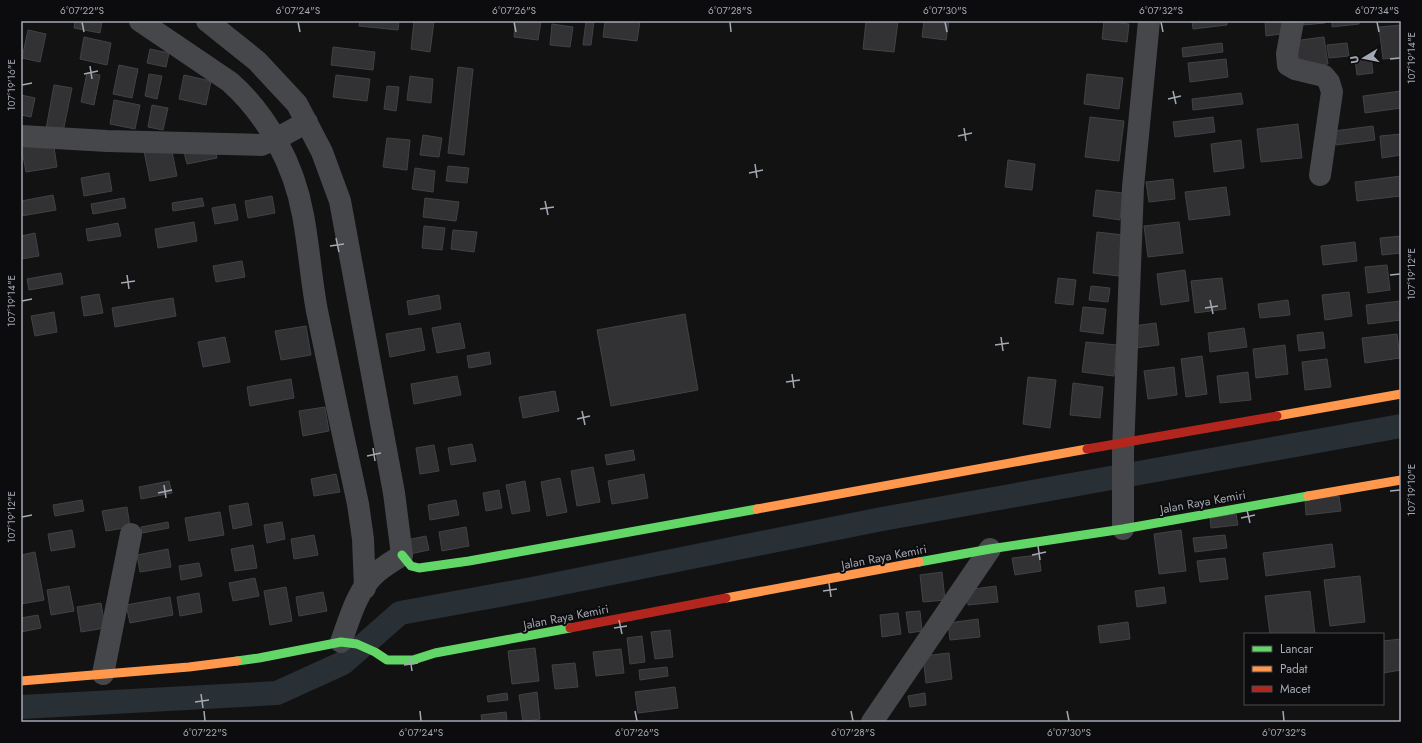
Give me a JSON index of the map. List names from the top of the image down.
{
  "streets": {
    "main road": ["Jalan Raya Kemiri"]
  },
  "legend": ["Lancar", "Padat", "Macet"],
  "north": "left",
  "coordinates": [
    "6°07'22\"S",
    "6°07'24\"S",
    "6°07'26\"S",
    "6°07'28\"S",
    "6°07'30\"S",
    "6°07'32\"S",
    "6°07'34\"S",
    "107°19'14\"E",
    "107°19'16\"E",
    "107°19'12\"E",
    "107°19'10\"E"
  ]
}
